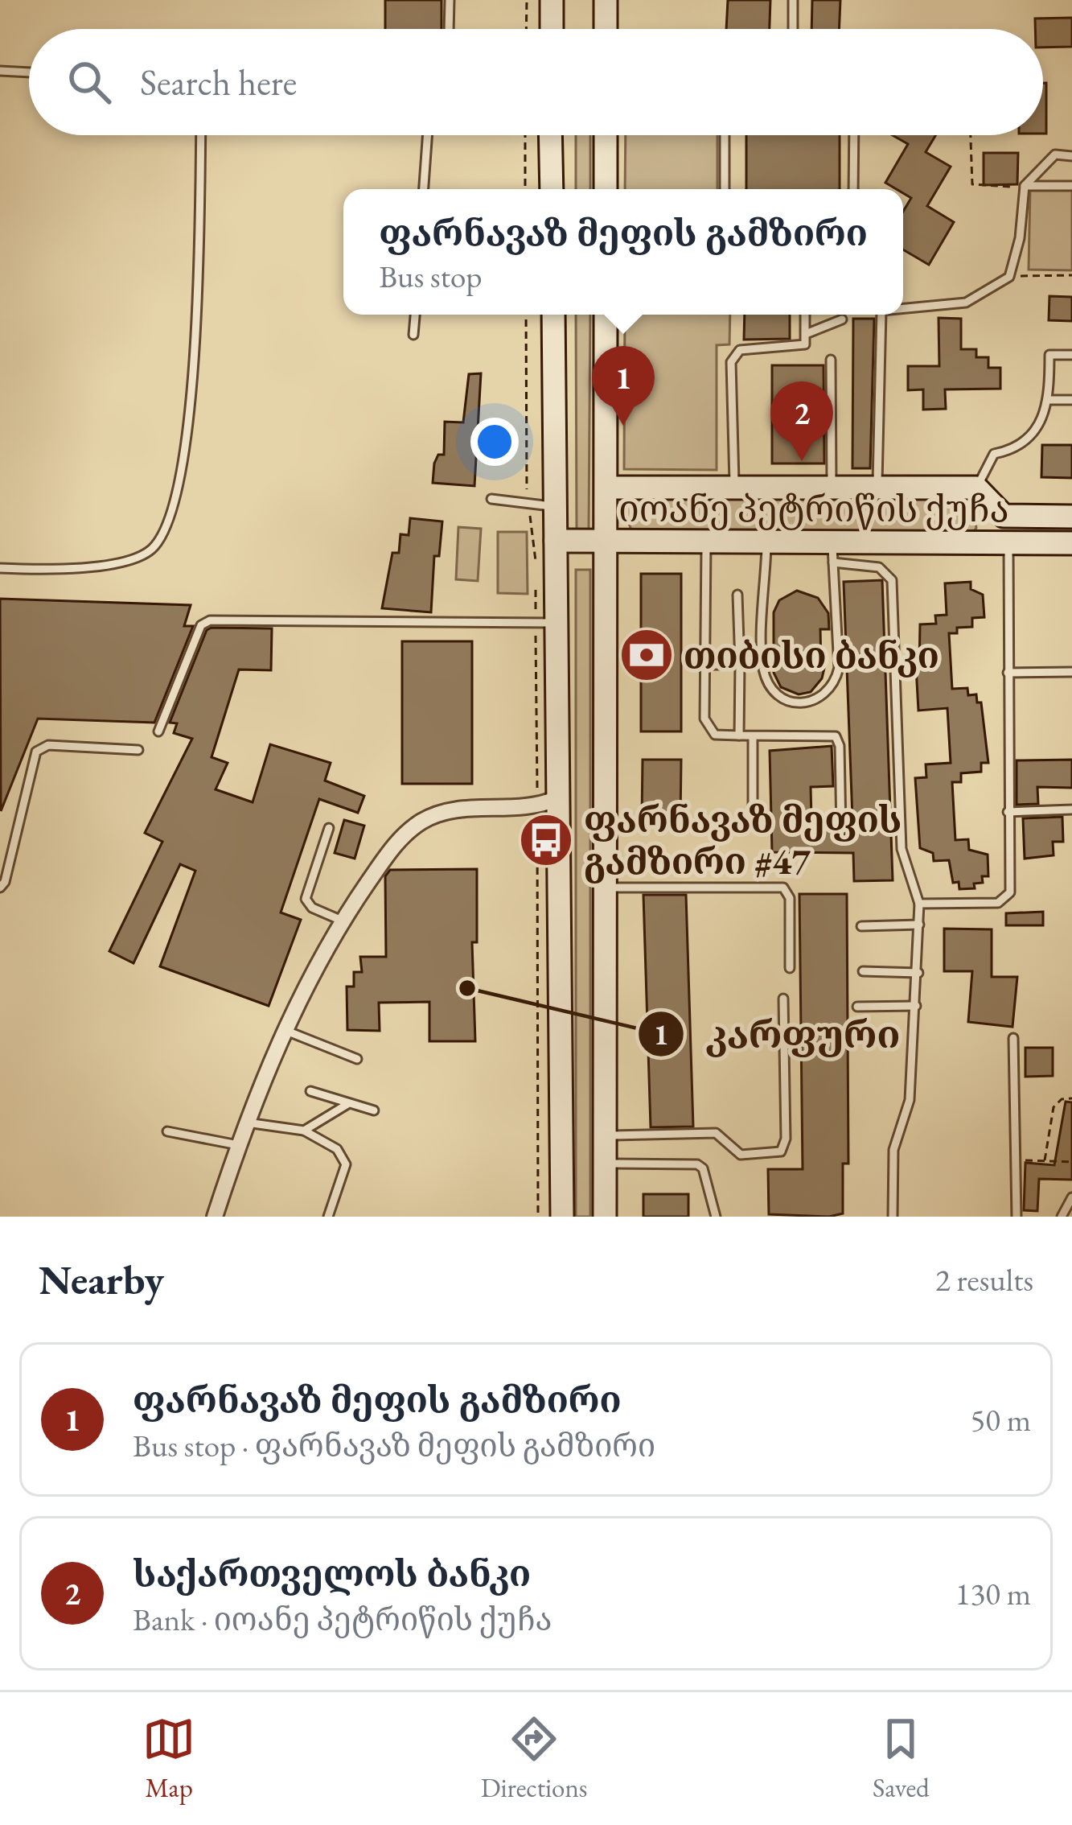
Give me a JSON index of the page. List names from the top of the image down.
{
  "streets": {
    "main road": ["იოანე პეტრიწის ქუჩა"]
  },
  "places": {
    "bank": ["თიბისი ბანკი"],
    "bus stop": ["ფარნავაზ მეფის გამზირი #47"],
    "other": ["კარფური"]
  },
  "page": {
    "search": "Search here",
    "popup": ["ფარნავაზ მეფის გამზირი", "Bus stop"],
    "pins": ["1", "2"],
    "heading": ["Nearby", "2 results"],
    "list": [
      {
        "mark": "1",
        "name": "ფარნავაზ მეფის გამზირი",
        "note": "Bus stop · ფარნავაზ მეფის გამზირი",
        "value": "50 m"
      },
      {
        "mark": "2",
        "name": "საქართველოს ბანკი",
        "note": "Bank · იოანე პეტრიწის ქუჩა",
        "value": "130 m"
      }
    ],
    "nav": ["Map", "Directions", "Saved"]
  }
}
